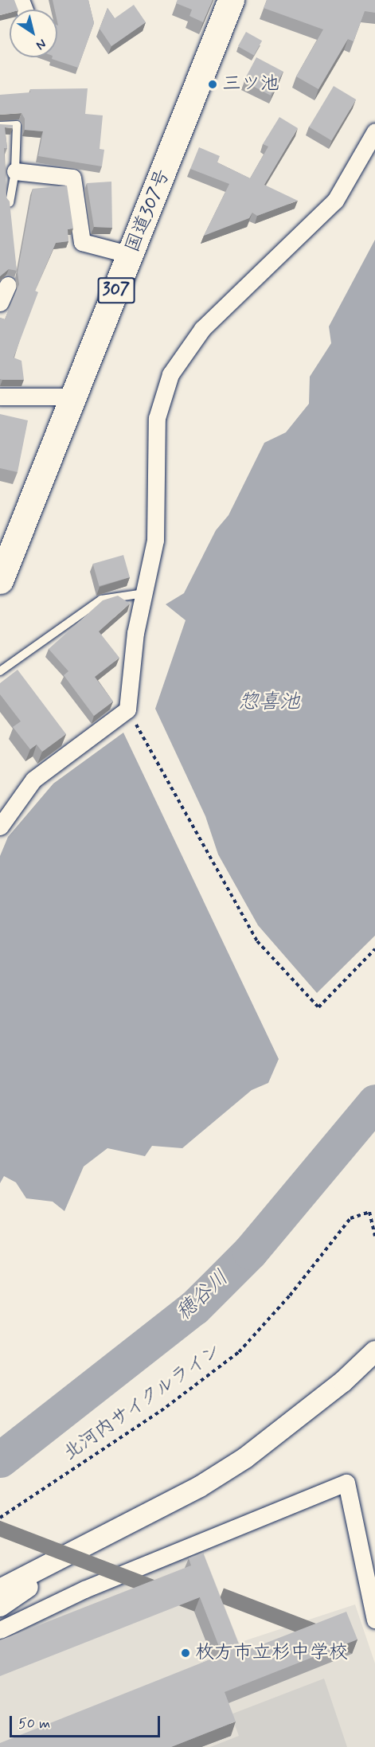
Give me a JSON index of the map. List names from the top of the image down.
{
  "streets": {
    "highway": ["国道307号", "307"],
    "path": ["北河内サイクルライン"]
  },
  "water": ["惣喜池", "穂谷川"],
  "places": ["三ツ池", "枚方市立杉中学校"],
  "scale_bar": "50 m",
  "north": "bottom right"
}
